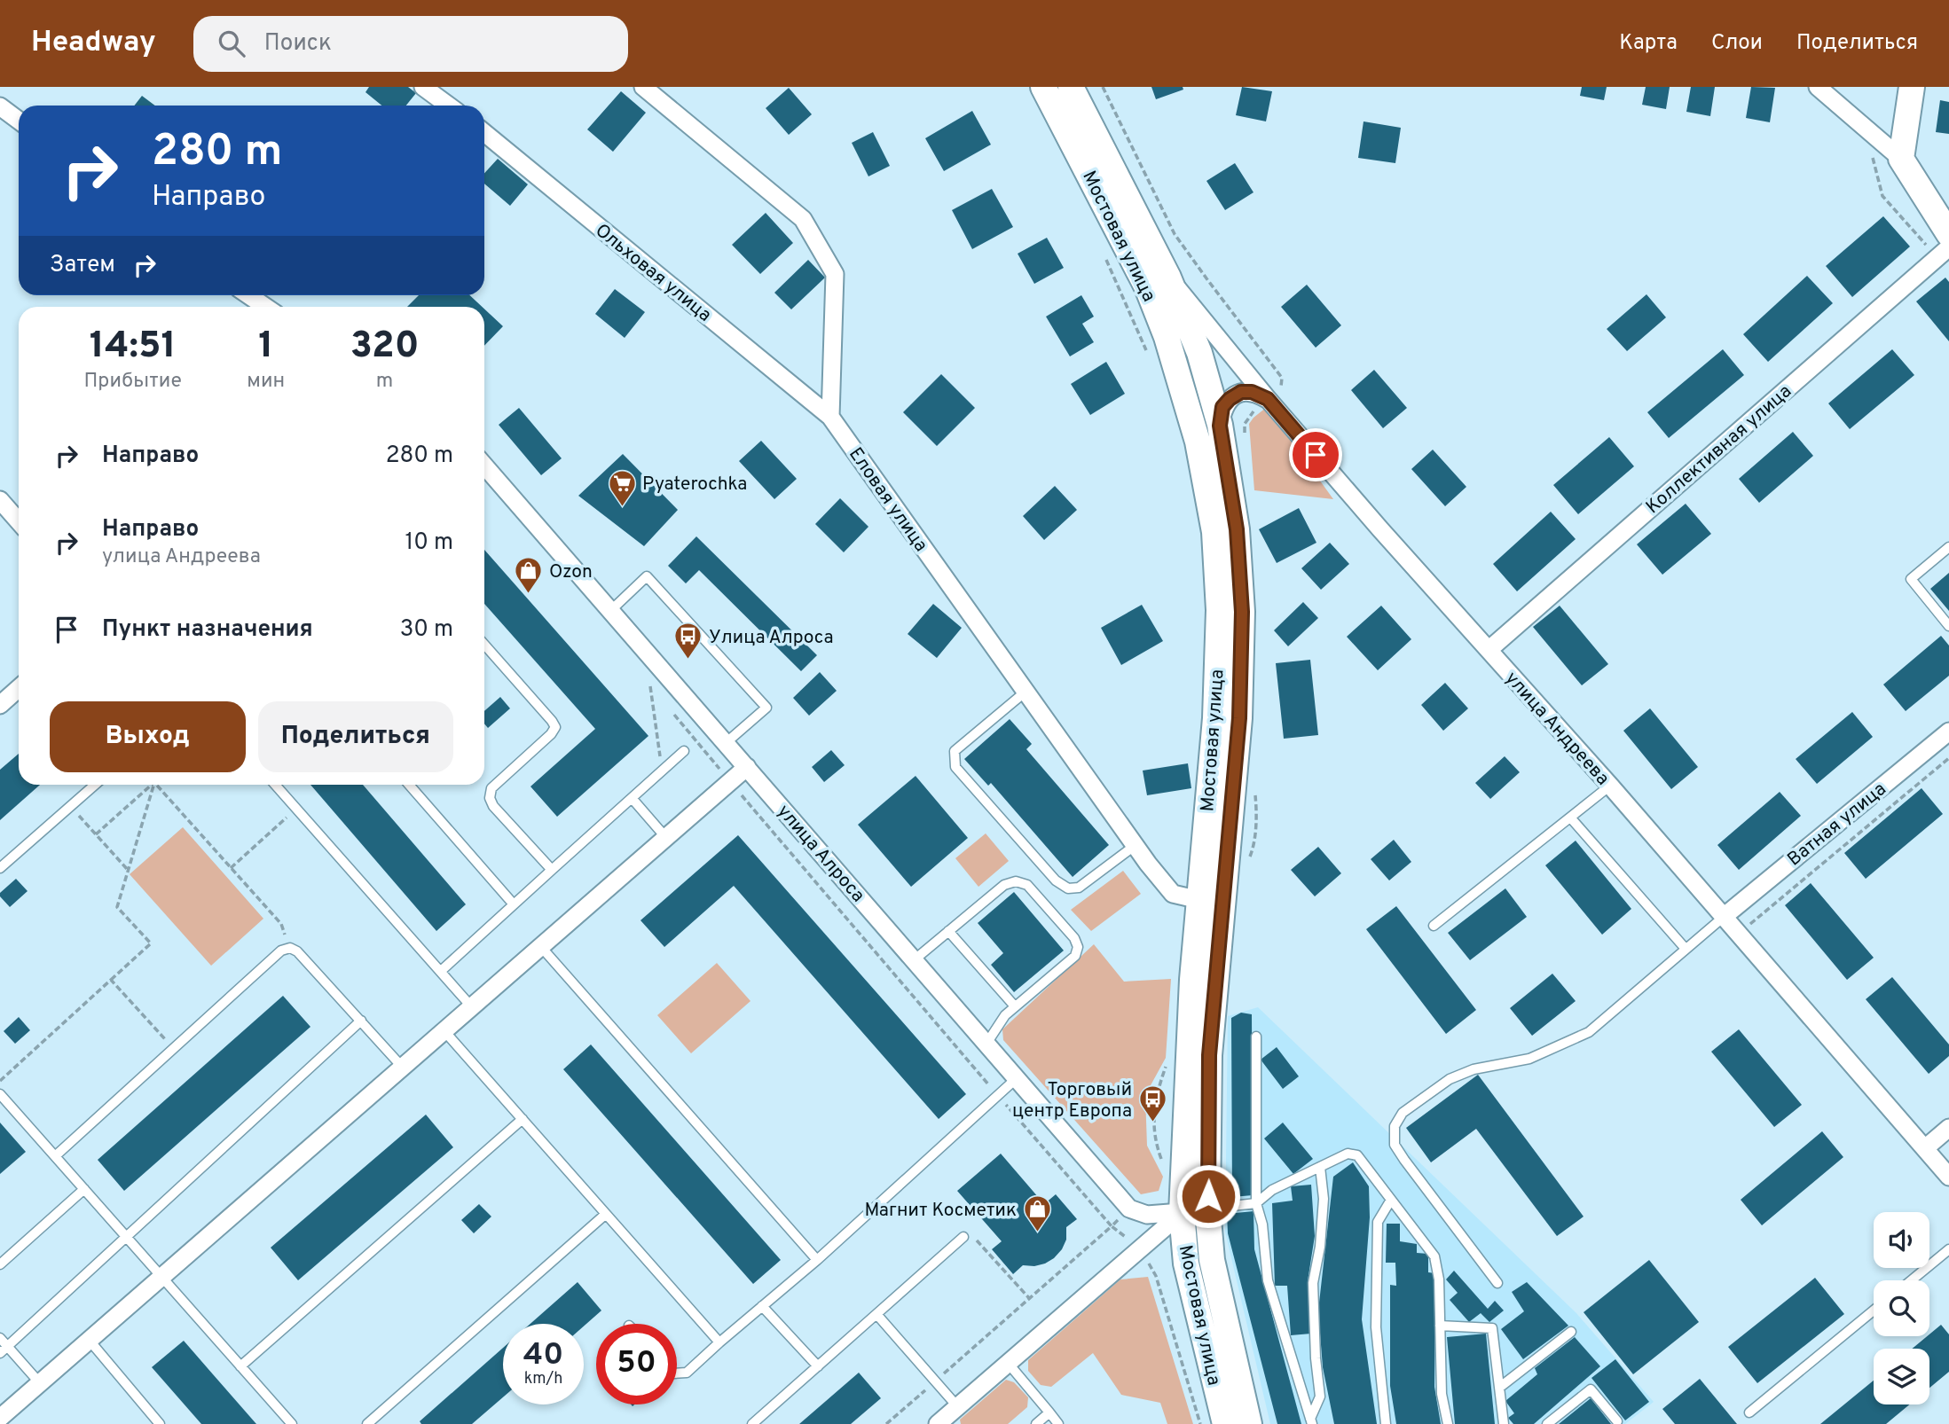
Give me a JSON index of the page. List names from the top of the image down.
{
  "streets": {
    "main road": ["Мостовая улица"],
    "street": [
      "Ольховая улица",
      "Коллективная улица",
      "Еловая улица",
      "улица Андреева",
      "Ватная улица",
      "улица Алроса"
    ]
  },
  "crossings": [
    ["Мостовая улица", "Еловая улица"],
    ["Мостовая улица", "улица Андреева"],
    ["Мостовая улица", "улица Алроса"],
    ["Ольховая улица", "Еловая улица"],
    ["Коллективная улица", "улица Андреева"],
    ["улица Андреева", "Ватная улица"]
  ],
  "places": {
    "supermarket": ["Pyaterochka"],
    "shop": ["Ozon", "Магнит Косметик"],
    "bus stop": ["Улица Алроса", "Торговый центр Европа"]
  },
  "page": {
    "header": "Headway",
    "search": "Поиск",
    "nav": ["Карта", "Слои", "Поделиться"],
    "turn": ["280 m", "Направо"],
    "then": "Затем",
    "eta": [
      "14:51",
      "Прибытие",
      "1",
      "мин",
      "320",
      "m"
    ],
    "list": [
      {
        "name": "Направо",
        "value": "280 m"
      },
      {
        "name": "Направо",
        "note": "улица Андреева",
        "value": "10 m"
      },
      {
        "name": "Пункт назначения",
        "value": "30 m"
      }
    ],
    "buttons": ["Выход", "Поделиться"],
    "speed": "40 km/h",
    "limit": "50"
  }
}
